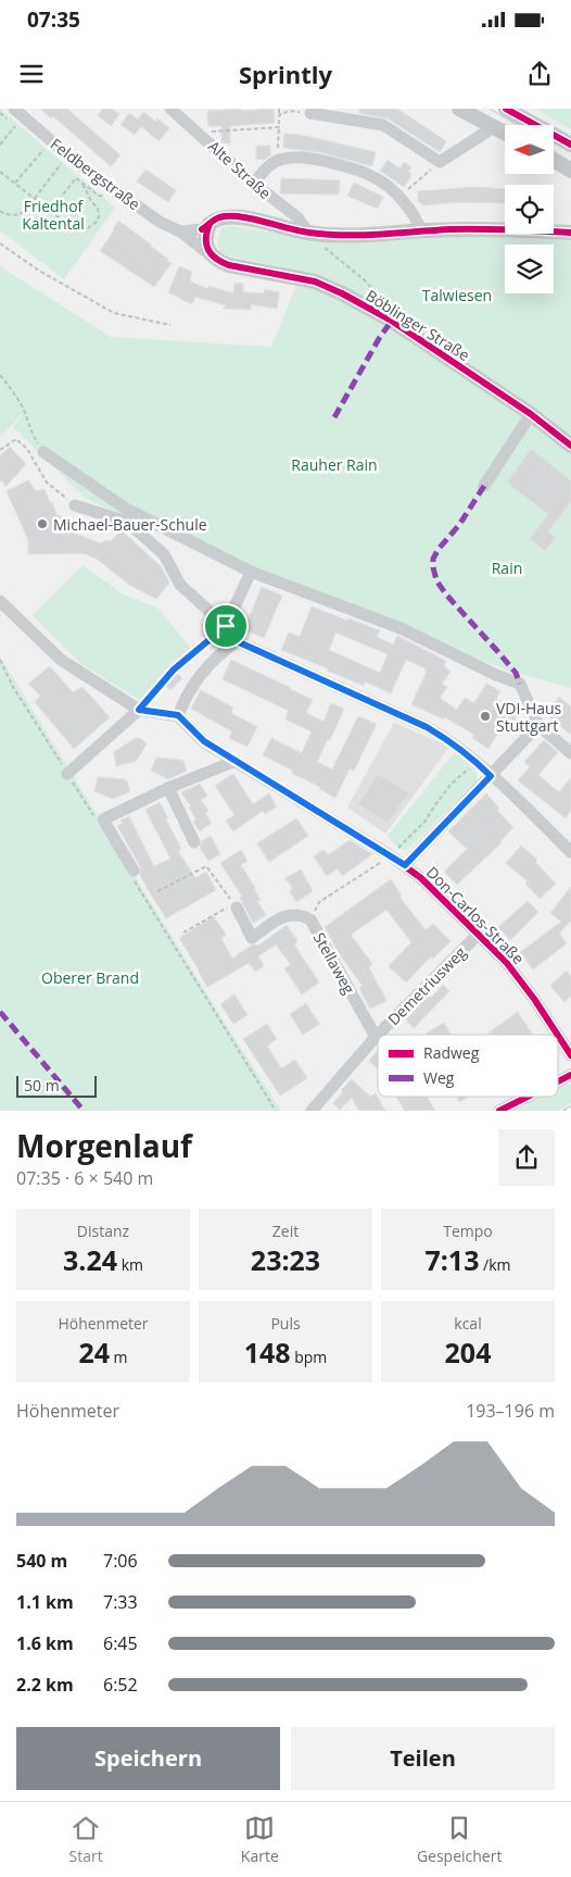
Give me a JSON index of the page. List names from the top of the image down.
{
  "streets": {
    "main road": ["Böblinger Straße"],
    "street": [
      "Alte Straße",
      "Feldbergstraße",
      "Don-Carlos-Straße",
      "Stellaweg",
      "Demetriusweg"
    ]
  },
  "crossings": [
    ["Feldbergstraße", "Böblinger Straße"],
    ["Don-Carlos-Straße", "Demetriusweg"],
    ["Stellaweg", "Demetriusweg"]
  ],
  "parks": [
    "Friedhof Kaltental",
    "Talwiesen",
    "Rauher Rain",
    "Rain",
    "Oberer Brand"
  ],
  "places": ["Michael-Bauer-Schule", "VDI-Haus Stuttgart"],
  "legend": ["Radweg", "Weg"],
  "scale_bar": "50 m",
  "north": "left",
  "page": {
    "status": "07:35",
    "header": "Sprintly",
    "scale": "50 m",
    "heading": ["Morgenlauf", "07:35 · 6 × 540 m"],
    "stats": [
      ["Distanz", "3.24 km"],
      ["Zeit", "23:23"],
      ["Tempo", "7:13 /km"],
      ["Höhenmeter", "24 m"],
      ["Puls", "148 bpm"],
      ["kcal", "204"]
    ],
    "chart": ["Höhenmeter", "193–196 m"],
    "list": [
      {
        "name": "540 m",
        "note": "7:06"
      },
      {
        "name": "1.1 km",
        "note": "7:33"
      },
      {
        "name": "1.6 km",
        "note": "6:45"
      },
      {
        "name": "2.2 km",
        "note": "6:52"
      }
    ],
    "buttons": ["Speichern", "Teilen"],
    "tabs": ["Start", "Karte", "Gespeichert"]
  }
}
